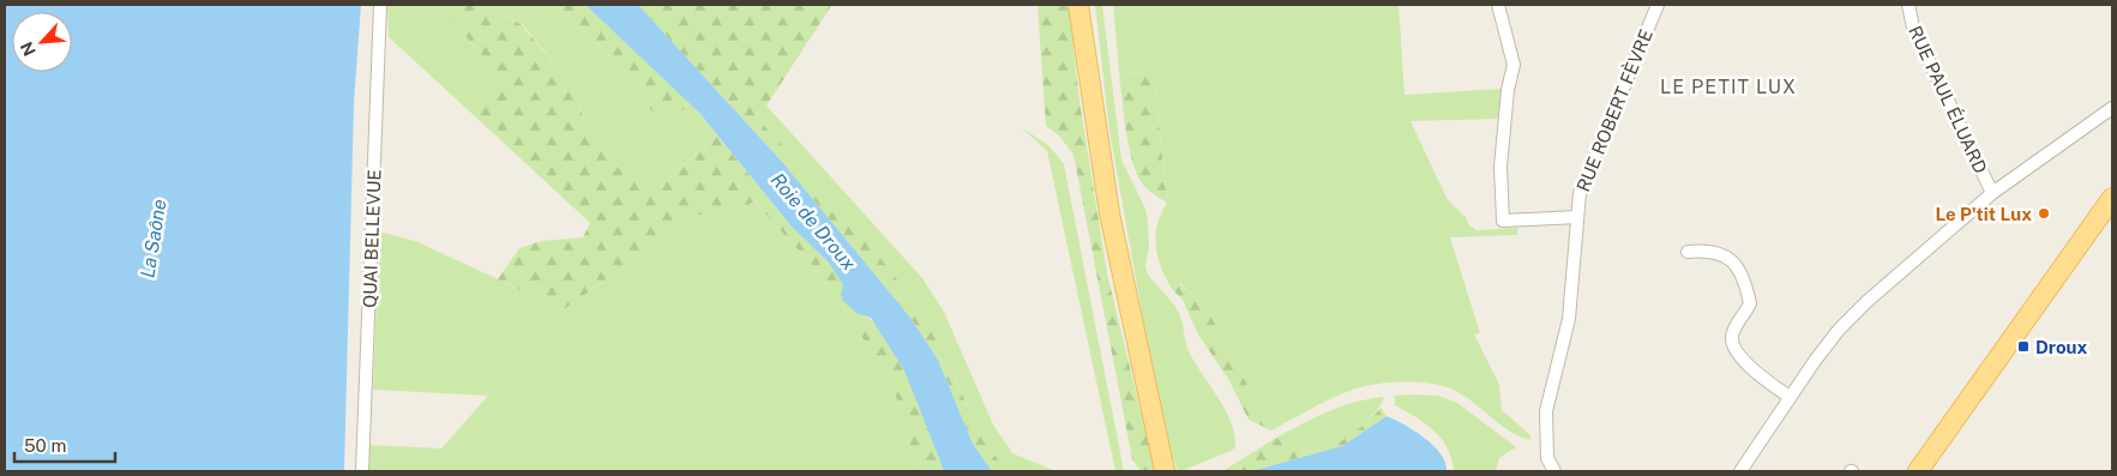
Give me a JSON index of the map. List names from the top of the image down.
{
  "streets": {
    "street": ["RUE PAUL ÉLUARD", "RUE ROBERT FÈVRE", "QUAI BELLEVUE"]
  },
  "districts": ["LE PETIT LUX"],
  "water": ["Roie de Droux", "La Saône"],
  "places": {
    "other": ["Le P'tit Lux"],
    "transit": ["Droux"]
  },
  "scale_bar": "50 m",
  "north": "bottom left"
}
